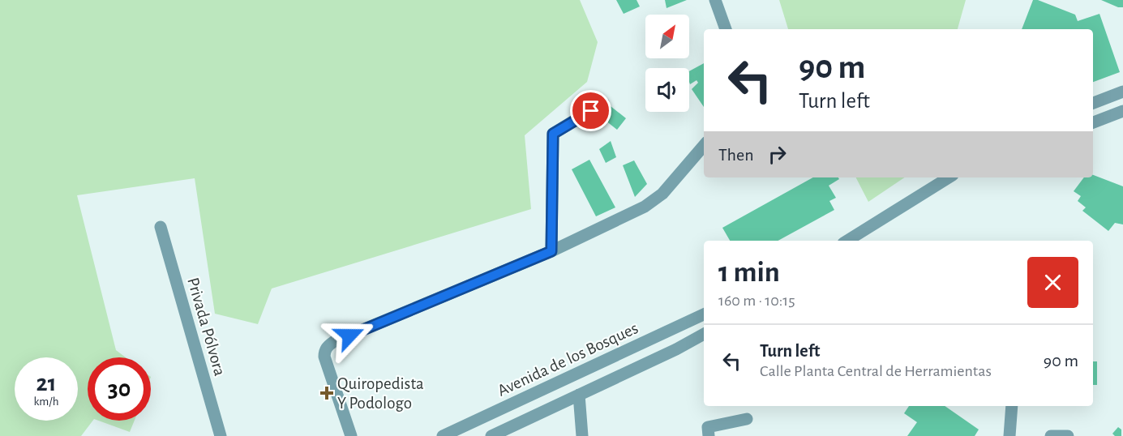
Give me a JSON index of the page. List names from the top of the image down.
{
  "streets": {
    "street": ["Privada Pólvora", "Avenida de los Bosques"]
  },
  "places": {
    "health": ["Quiropedista Y Podologo"]
  },
  "north": "top right",
  "page": {
    "turn": ["90 m", "Turn left"],
    "then": "Then",
    "heading": ["1 min", "160 m · 10:15"],
    "list": [
      {
        "name": "Turn left",
        "note": "Calle Planta Central de Herramientas",
        "value": "90 m"
      }
    ],
    "speed": "21 km/h",
    "limit": "30"
  }
}
